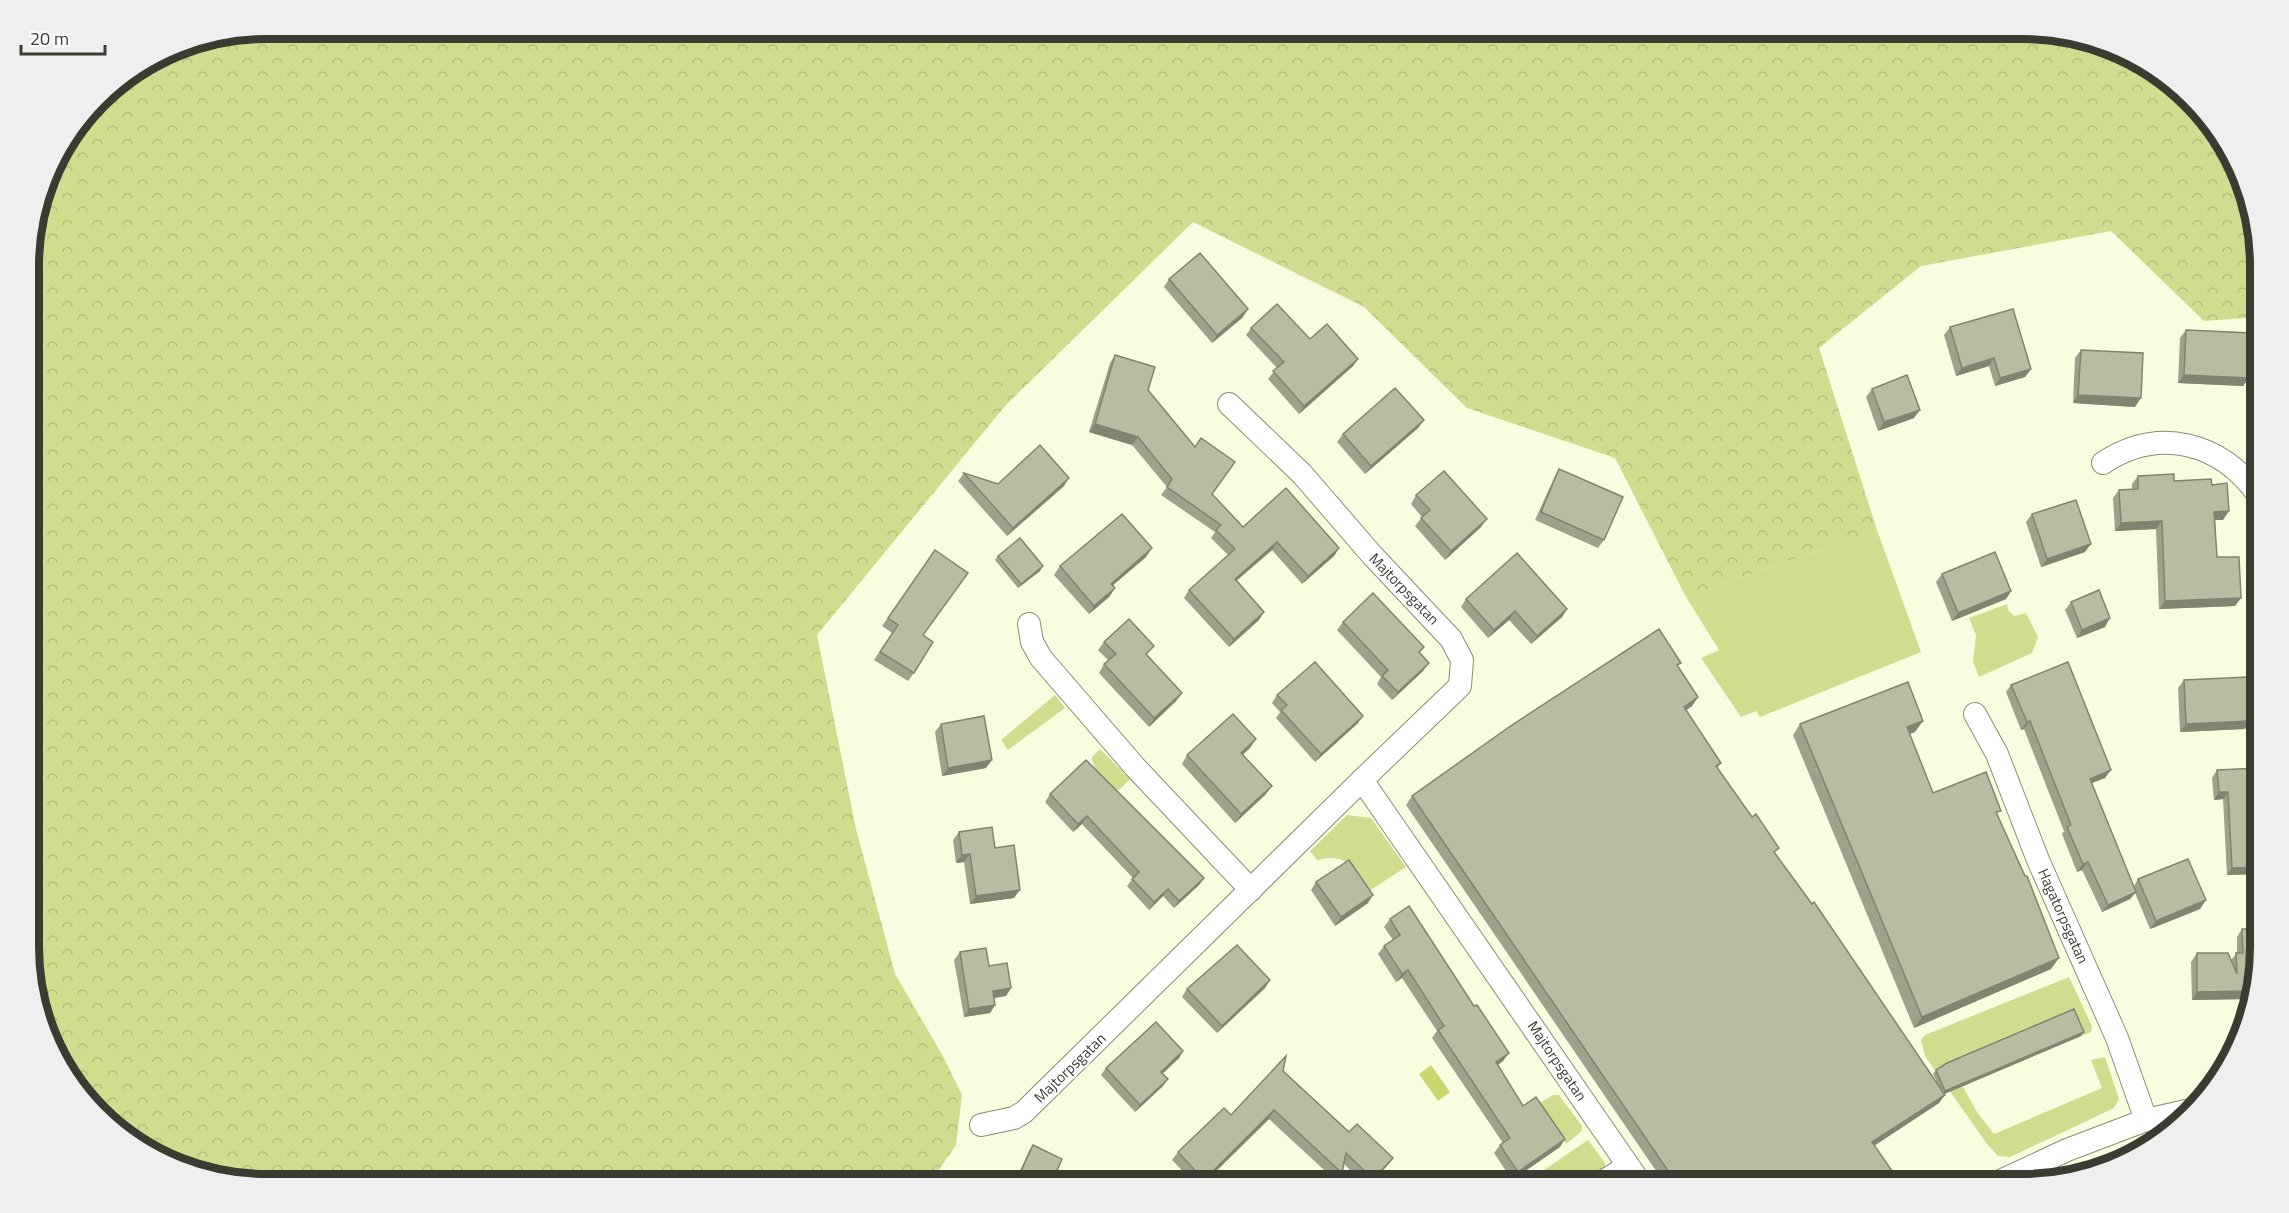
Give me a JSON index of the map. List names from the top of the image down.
{
  "streets": {
    "street": ["Majtorpsgatan", "Hagatorpsgatan"]
  },
  "scale_bar": "20 m"
}
